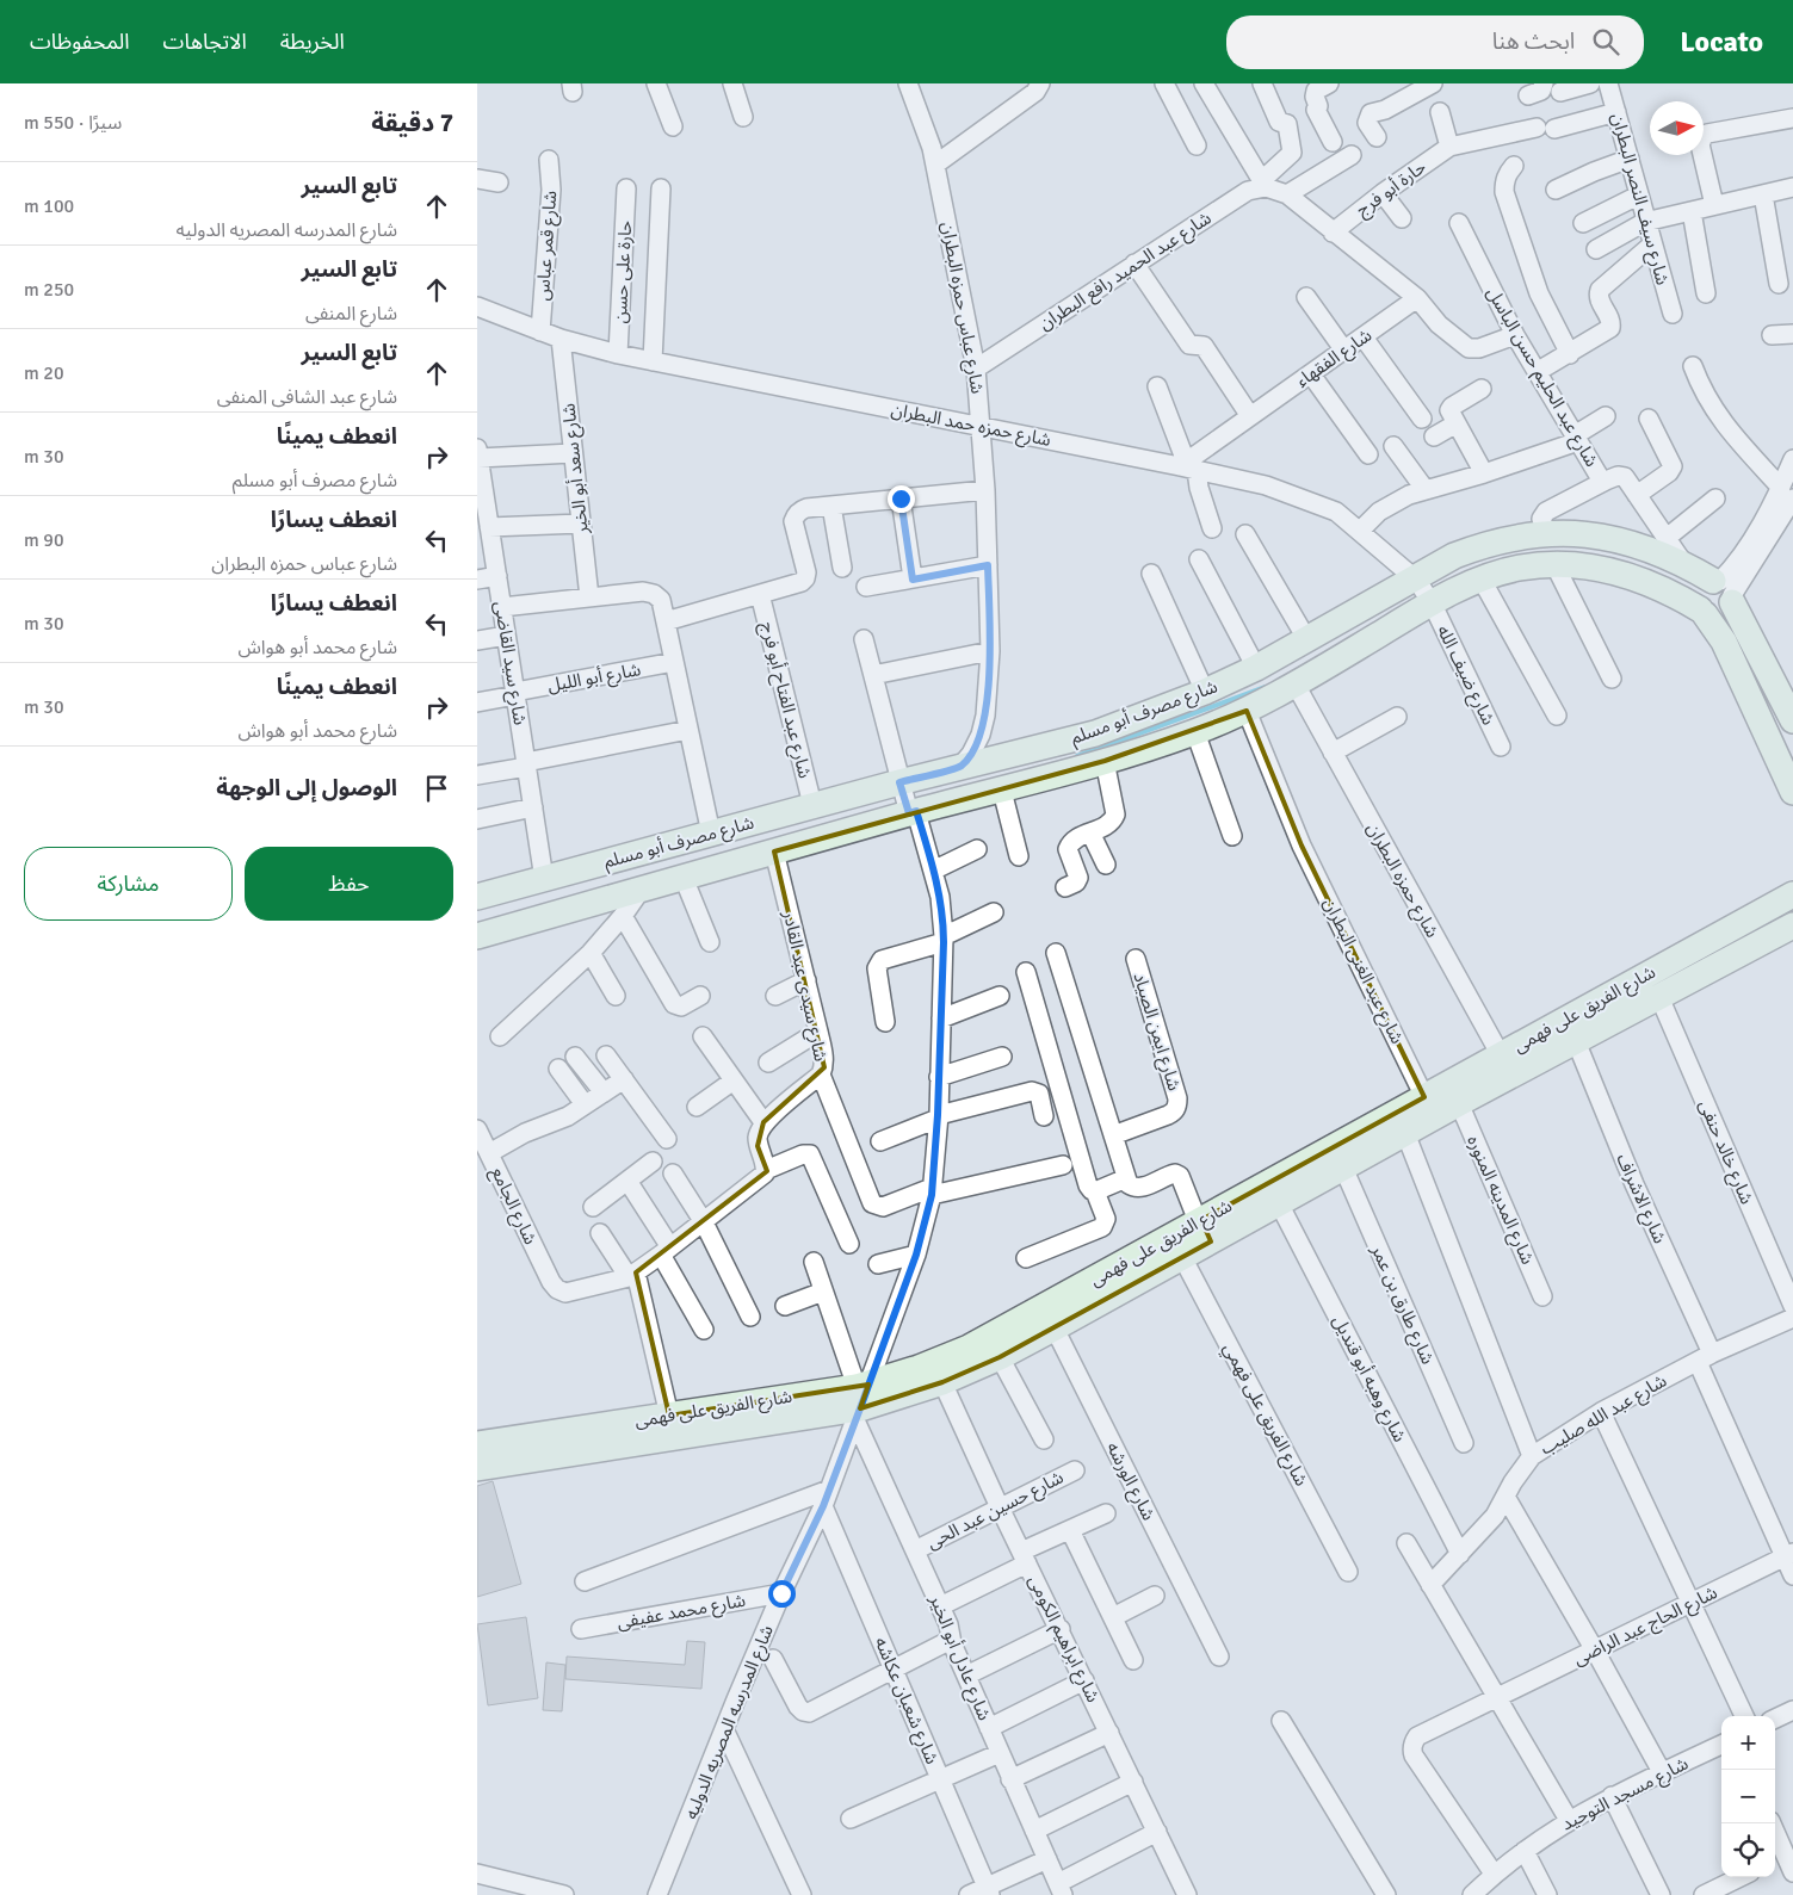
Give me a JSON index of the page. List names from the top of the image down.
{
  "streets": {
    "street": [
      "حارة أبو فرج",
      "شارع سيف النصر البطران",
      "شارع قمر عباس",
      "شارع عبد الحميد رافع البطران",
      "حارة على حسن",
      "شارع عباس حمزه البطران",
      "شارع الفقهاء",
      "شارع عبد الحليم حسن الباسل",
      "شارع حمزه حمد البطران",
      "شارع سعد أبو الخير",
      "شارع سيد القاضى",
      "شارع ضيف الله",
      "شارع أبو الليل",
      "شارع عبد الفتاح أبو فرج",
      "شارع مصرف أبو مسلم",
      "شارع حمزه البطران",
      "شارع عبد الغنى البطران",
      "شارع سيدى عبد القادر",
      "شارع الفريق على فهمى",
      "شارع ايمن الصياد",
      "شارع خالد حنفى",
      "شارع الاشراف",
      "شارع المدينه المنوره",
      "شارع الجامع",
      "شارع طارق بن عمر",
      "شارع وهبه أبو قنديل",
      "شارع الفريق على فهمي",
      "شارع عبد الله صليب",
      "شارع الورشه",
      "شارع حسين عبد الحى",
      "شارع محمد عفيفى",
      "شارع الحاج عبد الراضى",
      "شارع ابراهيم الكومى",
      "شارع عادل أبو الخير",
      "شارع شعبان عكاشه",
      "شارع المدرسه المصريه الدوليه",
      "شارع مسجد التوحيد"
    ]
  },
  "crossings": [
    ["شارع قمر عباس", "شارع حمزه حمد البطران"],
    ["شارع عبد الحميد رافع البطران", "شارع عباس حمزه البطران"],
    ["حارة على حسن", "شارع حمزه حمد البطران"],
    ["شارع عباس حمزه البطران", "شارع حمزه حمد البطران"],
    ["شارع عباس حمزه البطران", "شارع مصرف أبو مسلم"],
    ["شارع الفقهاء", "شارع حمزه حمد البطران"],
    ["شارع عبد الحليم حسن الباسل", "شارع مصرف أبو مسلم"],
    ["شارع حمزه حمد البطران", "شارع سعد أبو الخير"],
    ["شارع حمزه حمد البطران", "شارع ضيف الله"],
    ["شارع حمزه حمد البطران", "شارع مصرف أبو مسلم"],
    ["شارع سيد القاضى", "شارع أبو الليل"],
    ["شارع سيد القاضى", "شارع مصرف أبو مسلم"],
    ["شارع ضيف الله", "شارع مصرف أبو مسلم"],
    ["شارع عبد الفتاح أبو فرج", "شارع مصرف أبو مسلم"],
    ["شارع مصرف أبو مسلم", "شارع حمزه البطران"],
    ["شارع مصرف أبو مسلم", "شارع عبد الغنى البطران"],
    ["شارع مصرف أبو مسلم", "شارع سيدى عبد القادر"],
    ["شارع مصرف أبو مسلم", "شارع المدرسه المصريه الدوليه"],
    ["شارع حمزه البطران", "شارع الفريق على فهمى"],
    ["شارع عبد الغنى البطران", "شارع الفريق على فهمى"],
    ["شارع الفريق على فهمى", "شارع خالد حنفى"],
    ["شارع الفريق على فهمى", "شارع الاشراف"],
    ["شارع الفريق على فهمى", "شارع المدينه المنوره"],
    ["شارع الفريق على فهمى", "شارع طارق بن عمر"],
    ["شارع الفريق على فهمى", "شارع وهبه أبو قنديل"],
    ["شارع الفريق على فهمى", "شارع الفريق على فهمي"],
    ["شارع الفريق على فهمى", "شارع الورشه"],
    ["شارع الفريق على فهمى", "شارع ابراهيم الكومى"],
    ["شارع الفريق على فهمى", "شارع عادل أبو الخير"],
    ["شارع الفريق على فهمى", "شارع المدرسه المصريه الدوليه"],
    ["شارع الاشراف", "شارع عبد الله صليب"],
    ["شارع الاشراف", "شارع الحاج عبد الراضى"],
    ["شارع وهبه أبو قنديل", "شارع عبد الله صليب"],
    ["شارع حسين عبد الحى", "شارع ابراهيم الكومى"],
    ["شارع حسين عبد الحى", "شارع عادل أبو الخير"],
    ["شارع محمد عفيفى", "شارع المدرسه المصريه الدوليه"],
    ["شارع الحاج عبد الراضى", "شارع مسجد التوحيد"],
    ["شارع عادل أبو الخير", "شارع المدرسه المصريه الدوليه"],
    ["شارع شعبان عكاشه", "شارع المدرسه المصريه الدوليه"]
  ],
  "north": "right",
  "page": {
    "header": "Locato",
    "search": "ابحث هنا",
    "nav": ["الخريطة", "الاتجاهات", "المحفوظات"],
    "heading": ["7 دقيقة", "سيرًا · 550 m"],
    "list": [
      ["تابع السير", "شارع المدرسه المصريه الدوليه", "100 m"],
      ["تابع السير", "شارع المنفى", "250 m"],
      ["تابع السير", "شارع عبد الشافى المنفى", "20 m"],
      ["انعطف يمينًا", "شارع مصرف أبو مسلم", "30 m"],
      ["انعطف يسارًا", "شارع عباس حمزه البطران", "90 m"],
      ["انعطف يسارًا", "شارع محمد أبو هواش", "30 m"],
      ["انعطف يمينًا", "شارع محمد أبو هواش", "30 m"],
      "الوصول إلى الوجهة"
    ],
    "buttons": ["حفظ", "مشاركة"],
    "map_buttons": ["+", "−"]
  }
}
